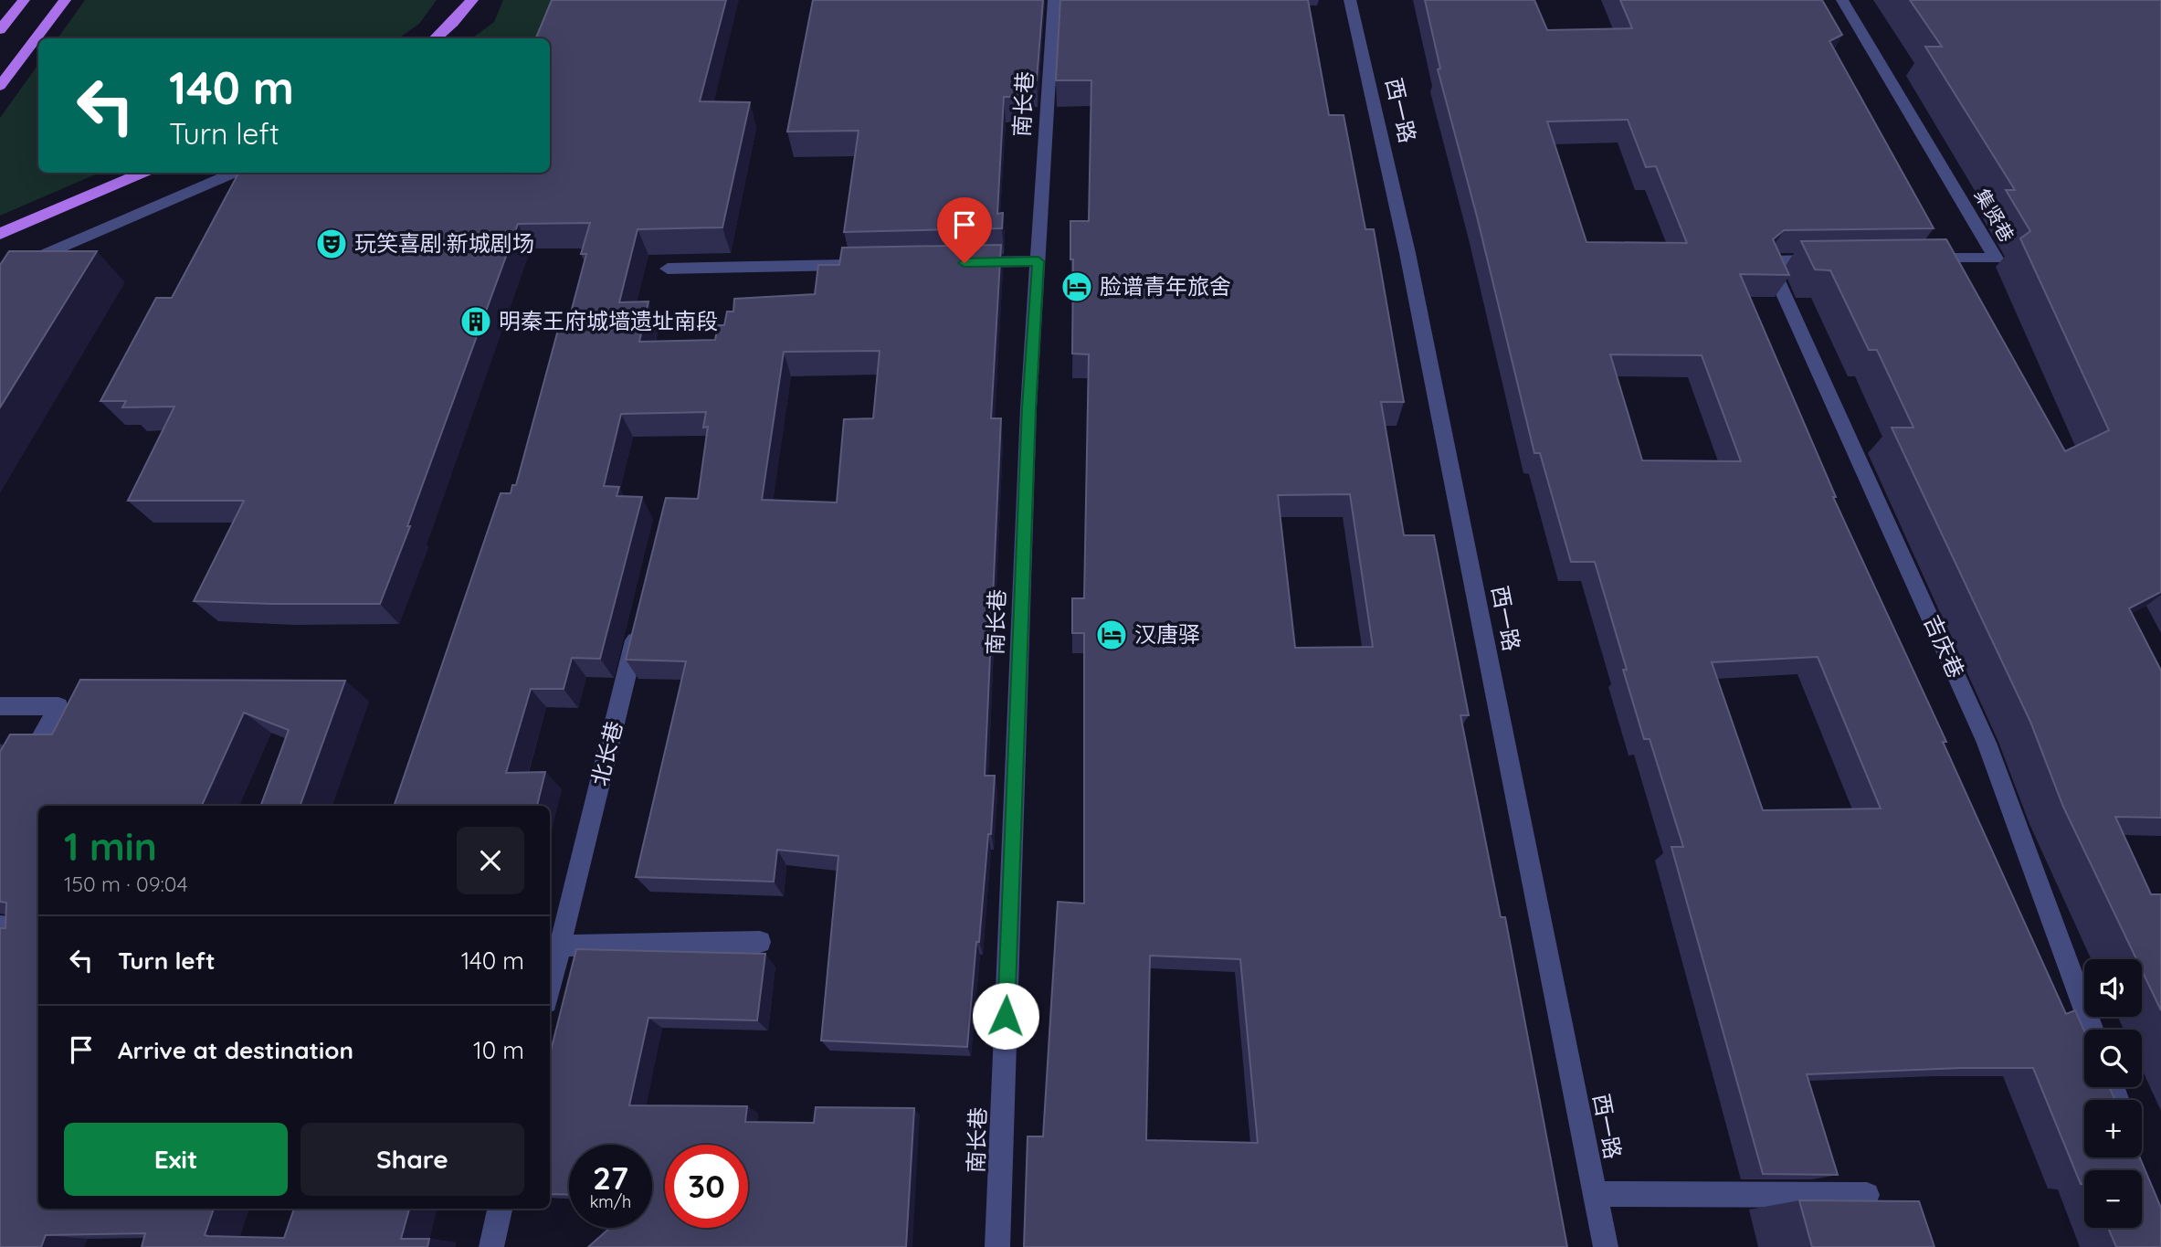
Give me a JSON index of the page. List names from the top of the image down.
{
  "streets": {
    "street": [
      "南长巷",
      "西一路",
      "集贤巷",
      "吉庆巷",
      "北长巷"
    ]
  },
  "places": {
    "theatre": ["玩笑喜剧·新城剧场"],
    "hotel": ["脸谱青年旅舍", "汉唐驿"],
    "building": ["明秦王府城墙遗址南段"]
  },
  "page": {
    "turn": ["140 m", "Turn left"],
    "heading": ["1 min", "150 m · 09:04"],
    "list": [
      {
        "name": "Turn left",
        "value": "140 m"
      },
      {
        "name": "Arrive at destination",
        "value": "10 m"
      }
    ],
    "map_buttons": ["+", "−"],
    "buttons": ["Exit", "Share"],
    "speed": "27 km/h",
    "limit": "30"
  }
}
